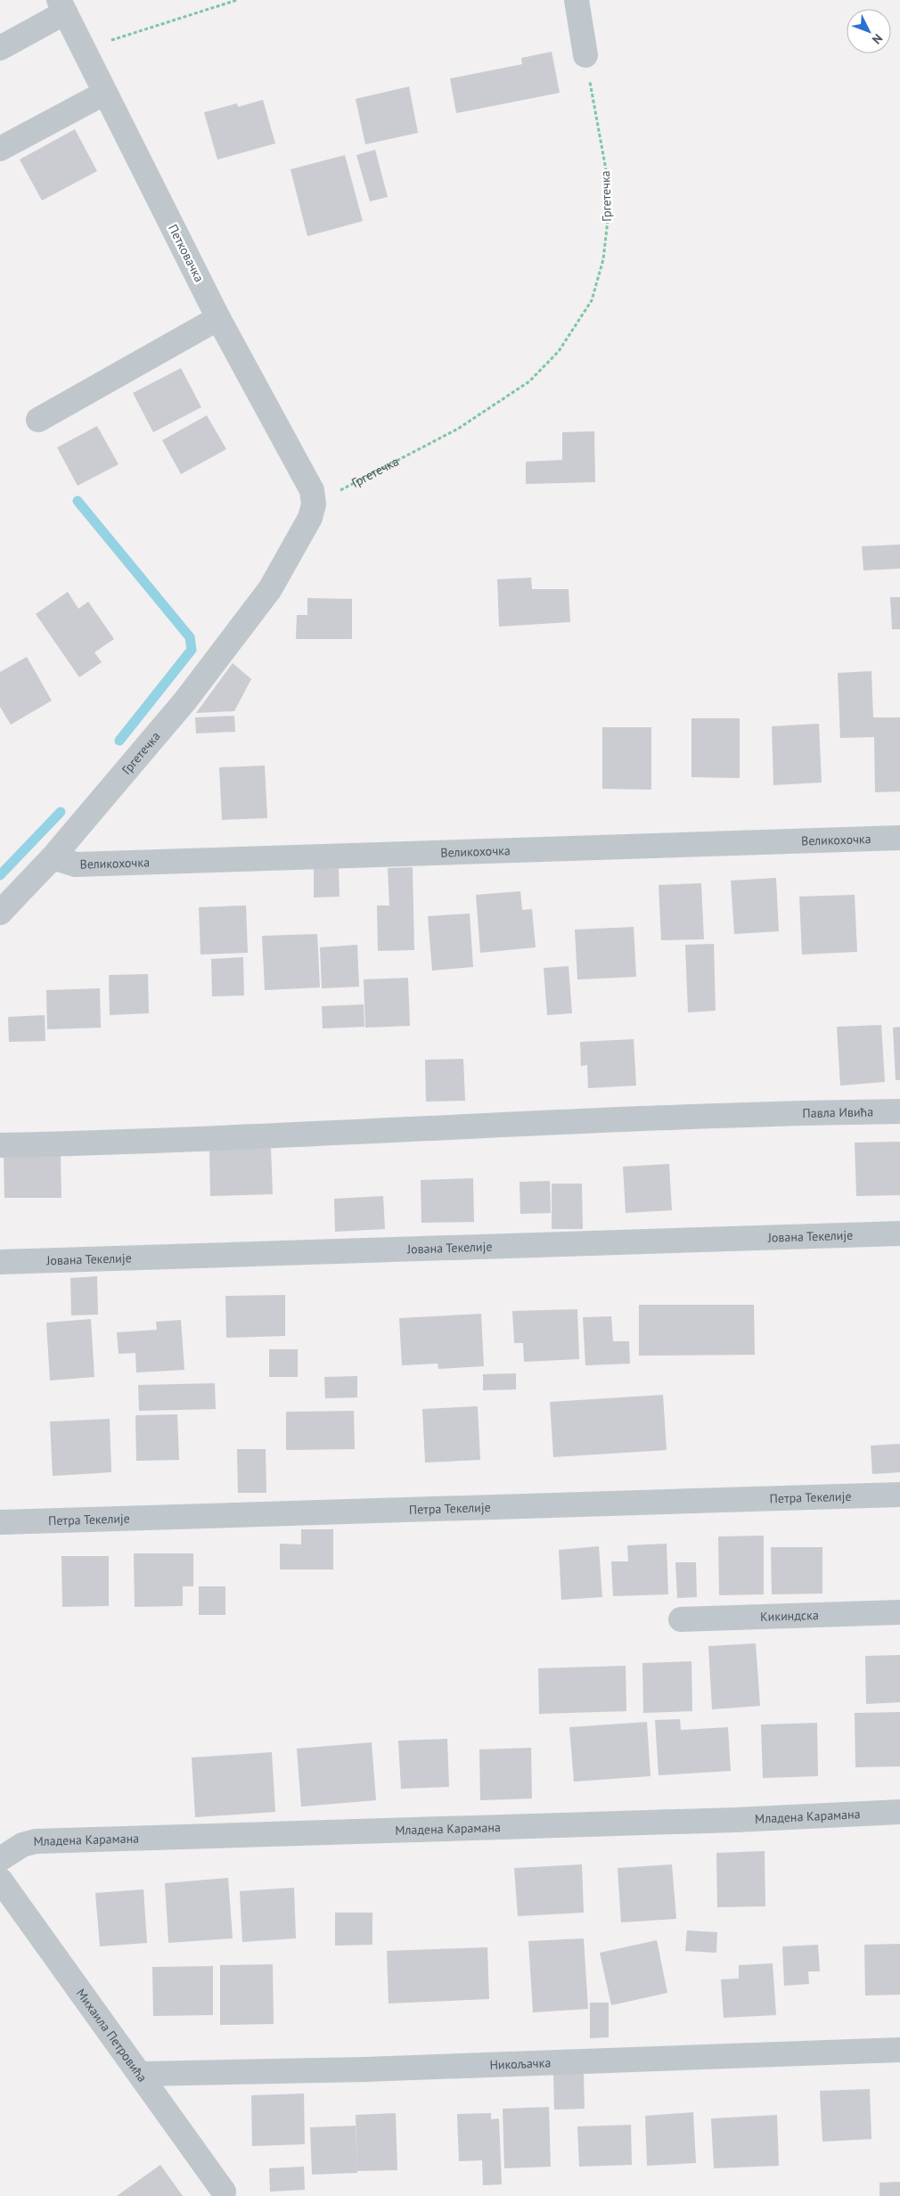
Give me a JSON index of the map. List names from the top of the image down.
{
  "streets": {
    "street": [
      "Гргетечка",
      "Петковачка",
      "Великохочка",
      "Павла Ивића",
      "Јована Текелије",
      "Петра Текелије",
      "Кикиндска",
      "Младена Карамана",
      "Михаила Петровића",
      "Никољачка"
    ]
  },
  "crossings": [
    ["Гргетечка", "Петковачка"],
    ["Гргетечка", "Великохочка"],
    ["Михаила Петровића", "Никољачка"]
  ],
  "north": "bottom right"
}
